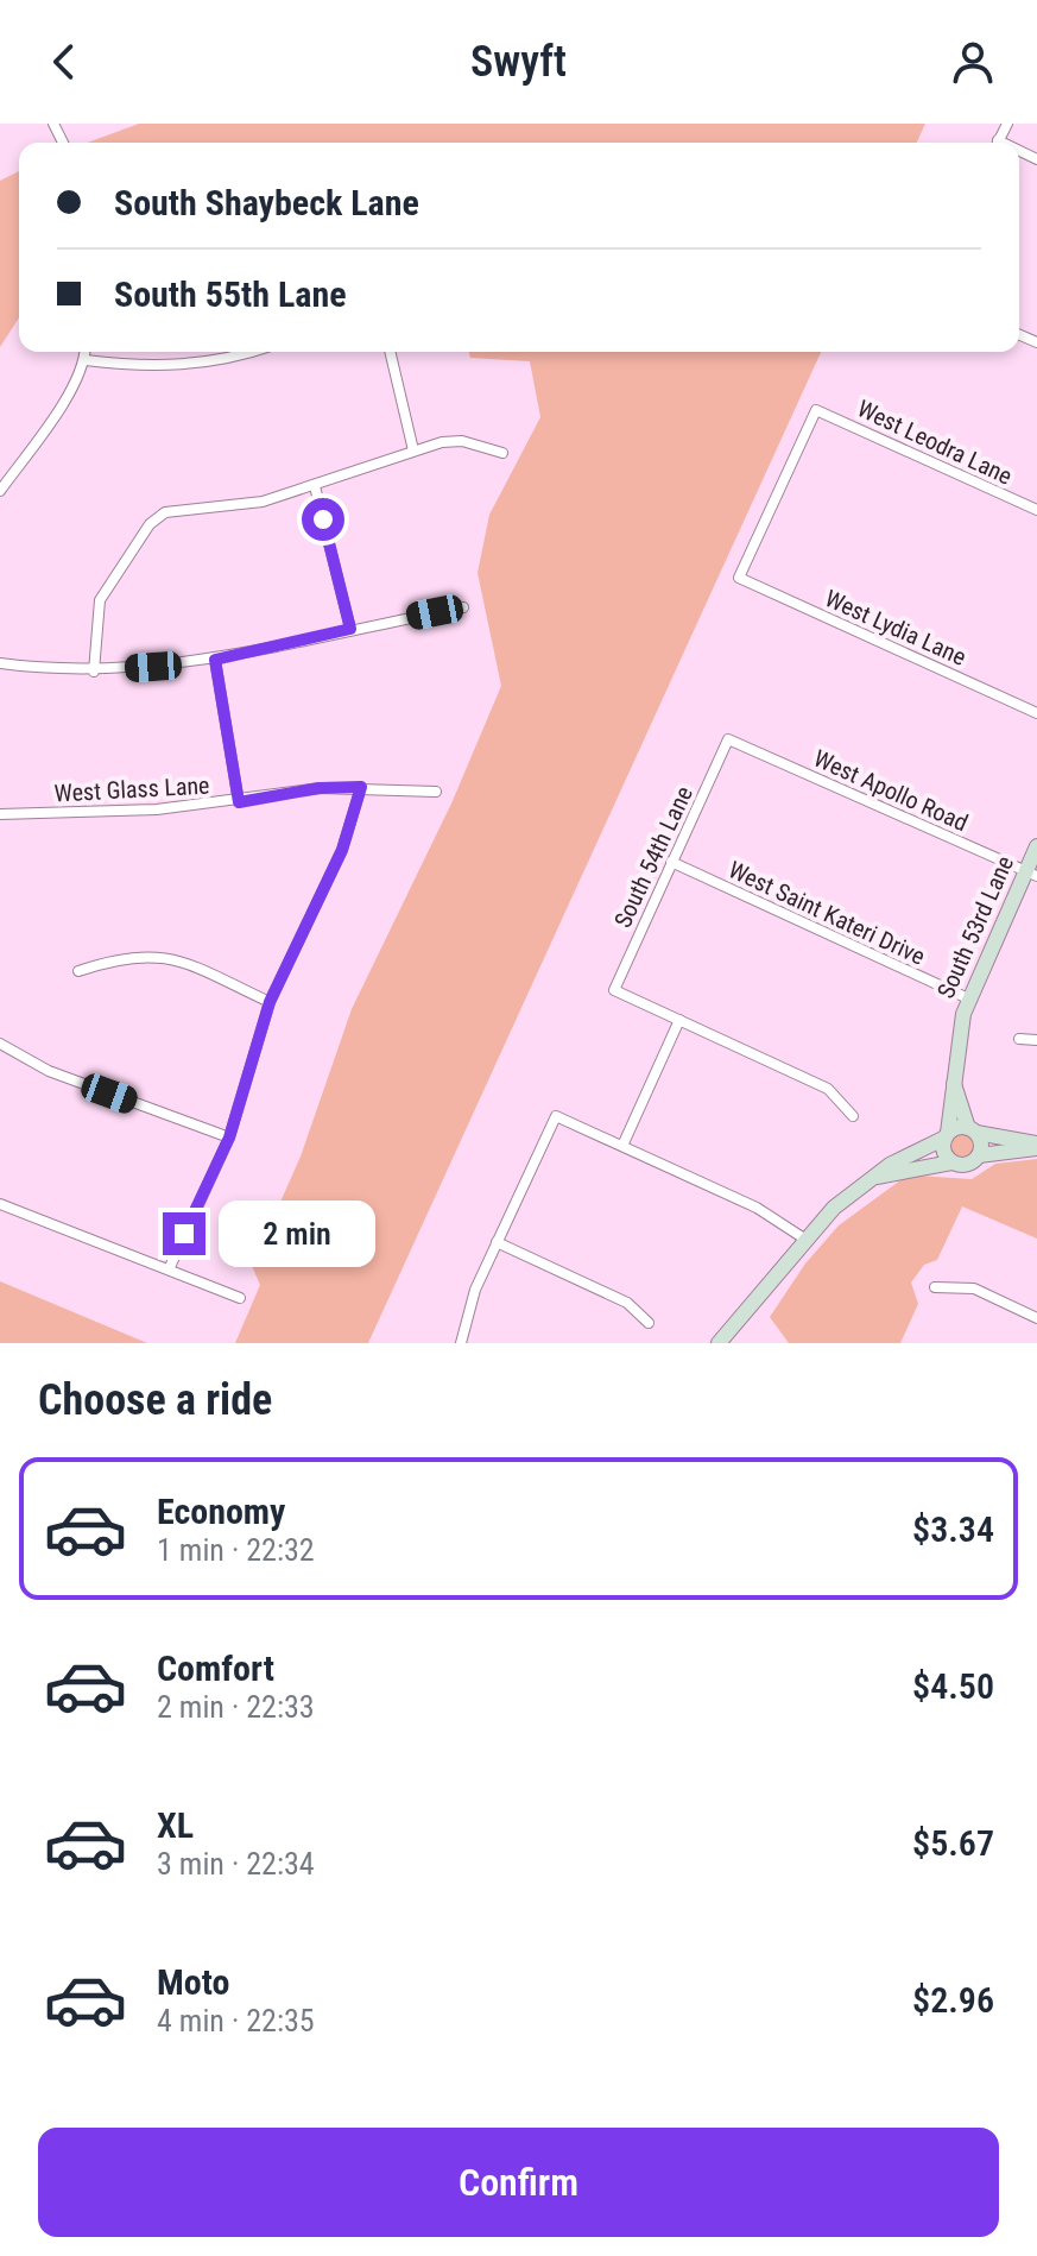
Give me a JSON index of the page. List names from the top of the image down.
{
  "streets": {
    "street": [
      "West Leodra Lane",
      "West Lydia Lane",
      "West Glass Lane",
      "West Apollo Road",
      "South 54th Lane",
      "West Saint Kateri Drive",
      "South 53rd Lane"
    ]
  },
  "crossings": [
    ["West Leodra Lane", "West Lydia Lane"],
    ["West Apollo Road", "South 54th Lane"],
    ["West Apollo Road", "South 53rd Lane"],
    ["South 54th Lane", "West Saint Kateri Drive"],
    ["West Saint Kateri Drive", "South 53rd Lane"]
  ],
  "page": {
    "header": "Swyft",
    "banner": ["South Shaybeck Lane", "South 55th Lane"],
    "bubble": "2 min",
    "heading": "Choose a ride",
    "list": [
      {
        "name": "Economy",
        "note": "1 min · 22:32",
        "value": "$3.34"
      },
      {
        "name": "Comfort",
        "note": "2 min · 22:33",
        "value": "$4.50"
      },
      {
        "name": "XL",
        "note": "3 min · 22:34",
        "value": "$5.67"
      },
      {
        "name": "Moto",
        "note": "4 min · 22:35",
        "value": "$2.96"
      }
    ],
    "buttons": "Confirm"
  }
}
